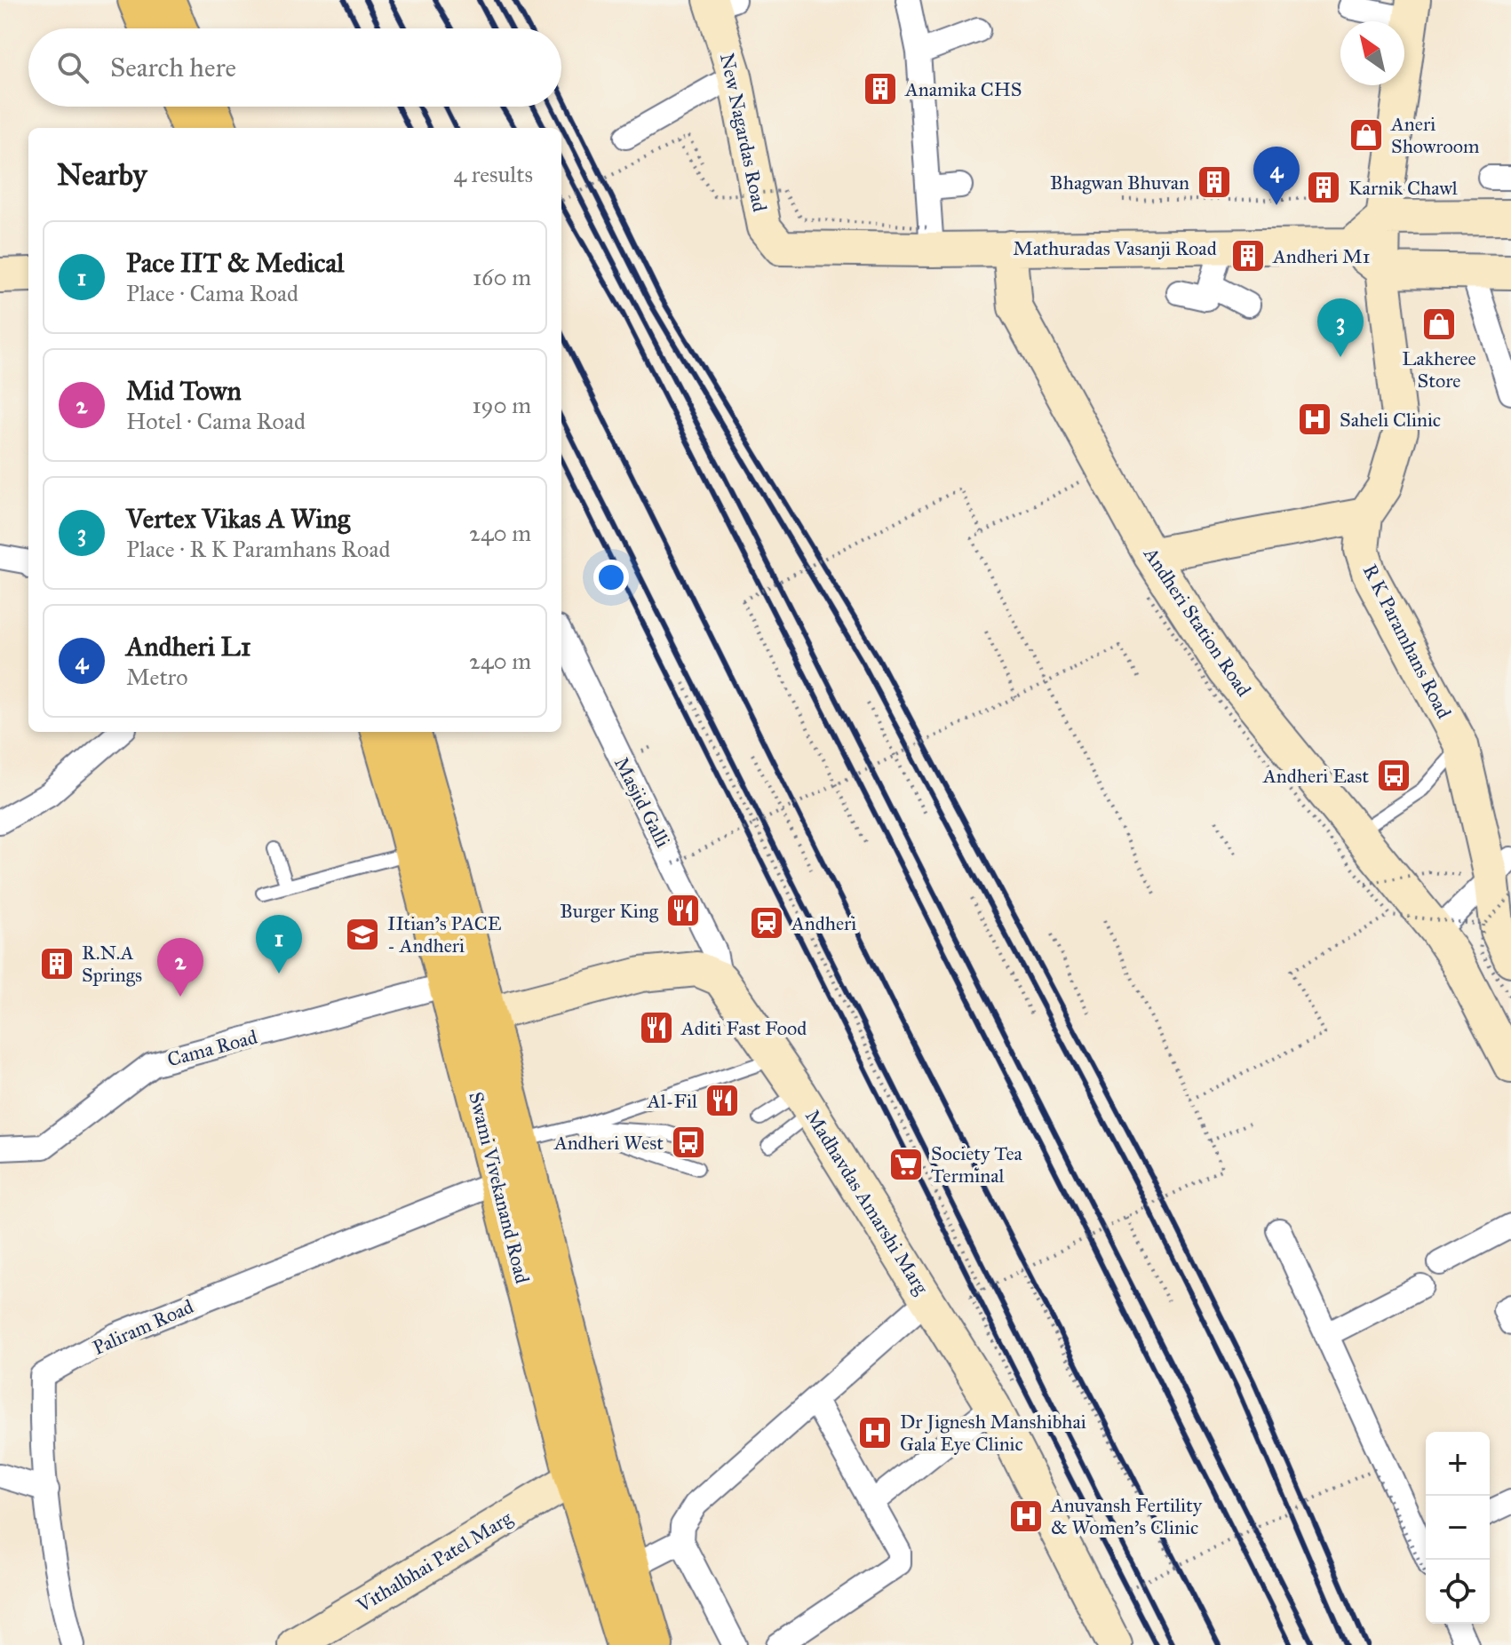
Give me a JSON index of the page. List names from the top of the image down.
{
  "streets": {
    "main road": [
      "New Nagardas Road",
      "Mathuradas Vasanji Road",
      "Andheri Station Road",
      "R K Paramhans Road",
      "Swami Vivekanand Road",
      "Madhavdas Amarshi Marg",
      "Vithalbhai Patel Marg"
    ],
    "street": ["Masjid Galli", "Cama Road", "Paliram Road"]
  },
  "crossings": [
    ["New Nagardas Road", "Mathuradas Vasanji Road"],
    ["Mathuradas Vasanji Road", "Andheri Station Road"],
    ["Masjid Galli", "Madhavdas Amarshi Marg"],
    ["Cama Road", "Swami Vivekanand Road"],
    ["Swami Vivekanand Road", "Paliram Road"],
    ["Swami Vivekanand Road", "Vithalbhai Patel Marg"]
  ],
  "places": {
    "building": [
      "Anamika CHS",
      "Bhagwan Bhuvan",
      "Karnik Chawl",
      "Andheri M1",
      "R.N.A Springs"
    ],
    "shop": ["Aneri Showroom", "Lakheree Store"],
    "hospital": ["Saheli Clinic", "Dr Jignesh Manshibhai Gala Eye Clinic", "Anuvansh Fertility & Women's Clinic"],
    "bus stop": ["Andheri East", "Andheri West"],
    "restaurant": ["Burger King", "Aditi Fast Food", "Al-Fil"],
    "station": ["Andheri"],
    "school or university": ["IItian's PACE - Andheri"],
    "supermarket": ["Society Tea Terminal"]
  },
  "north": "top left",
  "page": {
    "search": "Search here",
    "heading": ["Nearby", "4 results"],
    "pins": [
      "4",
      "3",
      "1",
      "2"
    ],
    "list": [
      {
        "mark": "1",
        "name": "Pace IIT & Medical",
        "note": "Place · Cama Road",
        "value": "160 m"
      },
      {
        "mark": "2",
        "name": "Mid Town",
        "note": "Hotel · Cama Road",
        "value": "190 m"
      },
      {
        "mark": "3",
        "name": "Vertex Vikas A Wing",
        "note": "Place · R K Paramhans Road",
        "value": "240 m"
      },
      {
        "mark": "4",
        "name": "Andheri L1",
        "note": "Metro",
        "value": "240 m"
      }
    ],
    "map_buttons": ["+", "−"]
  }
}
